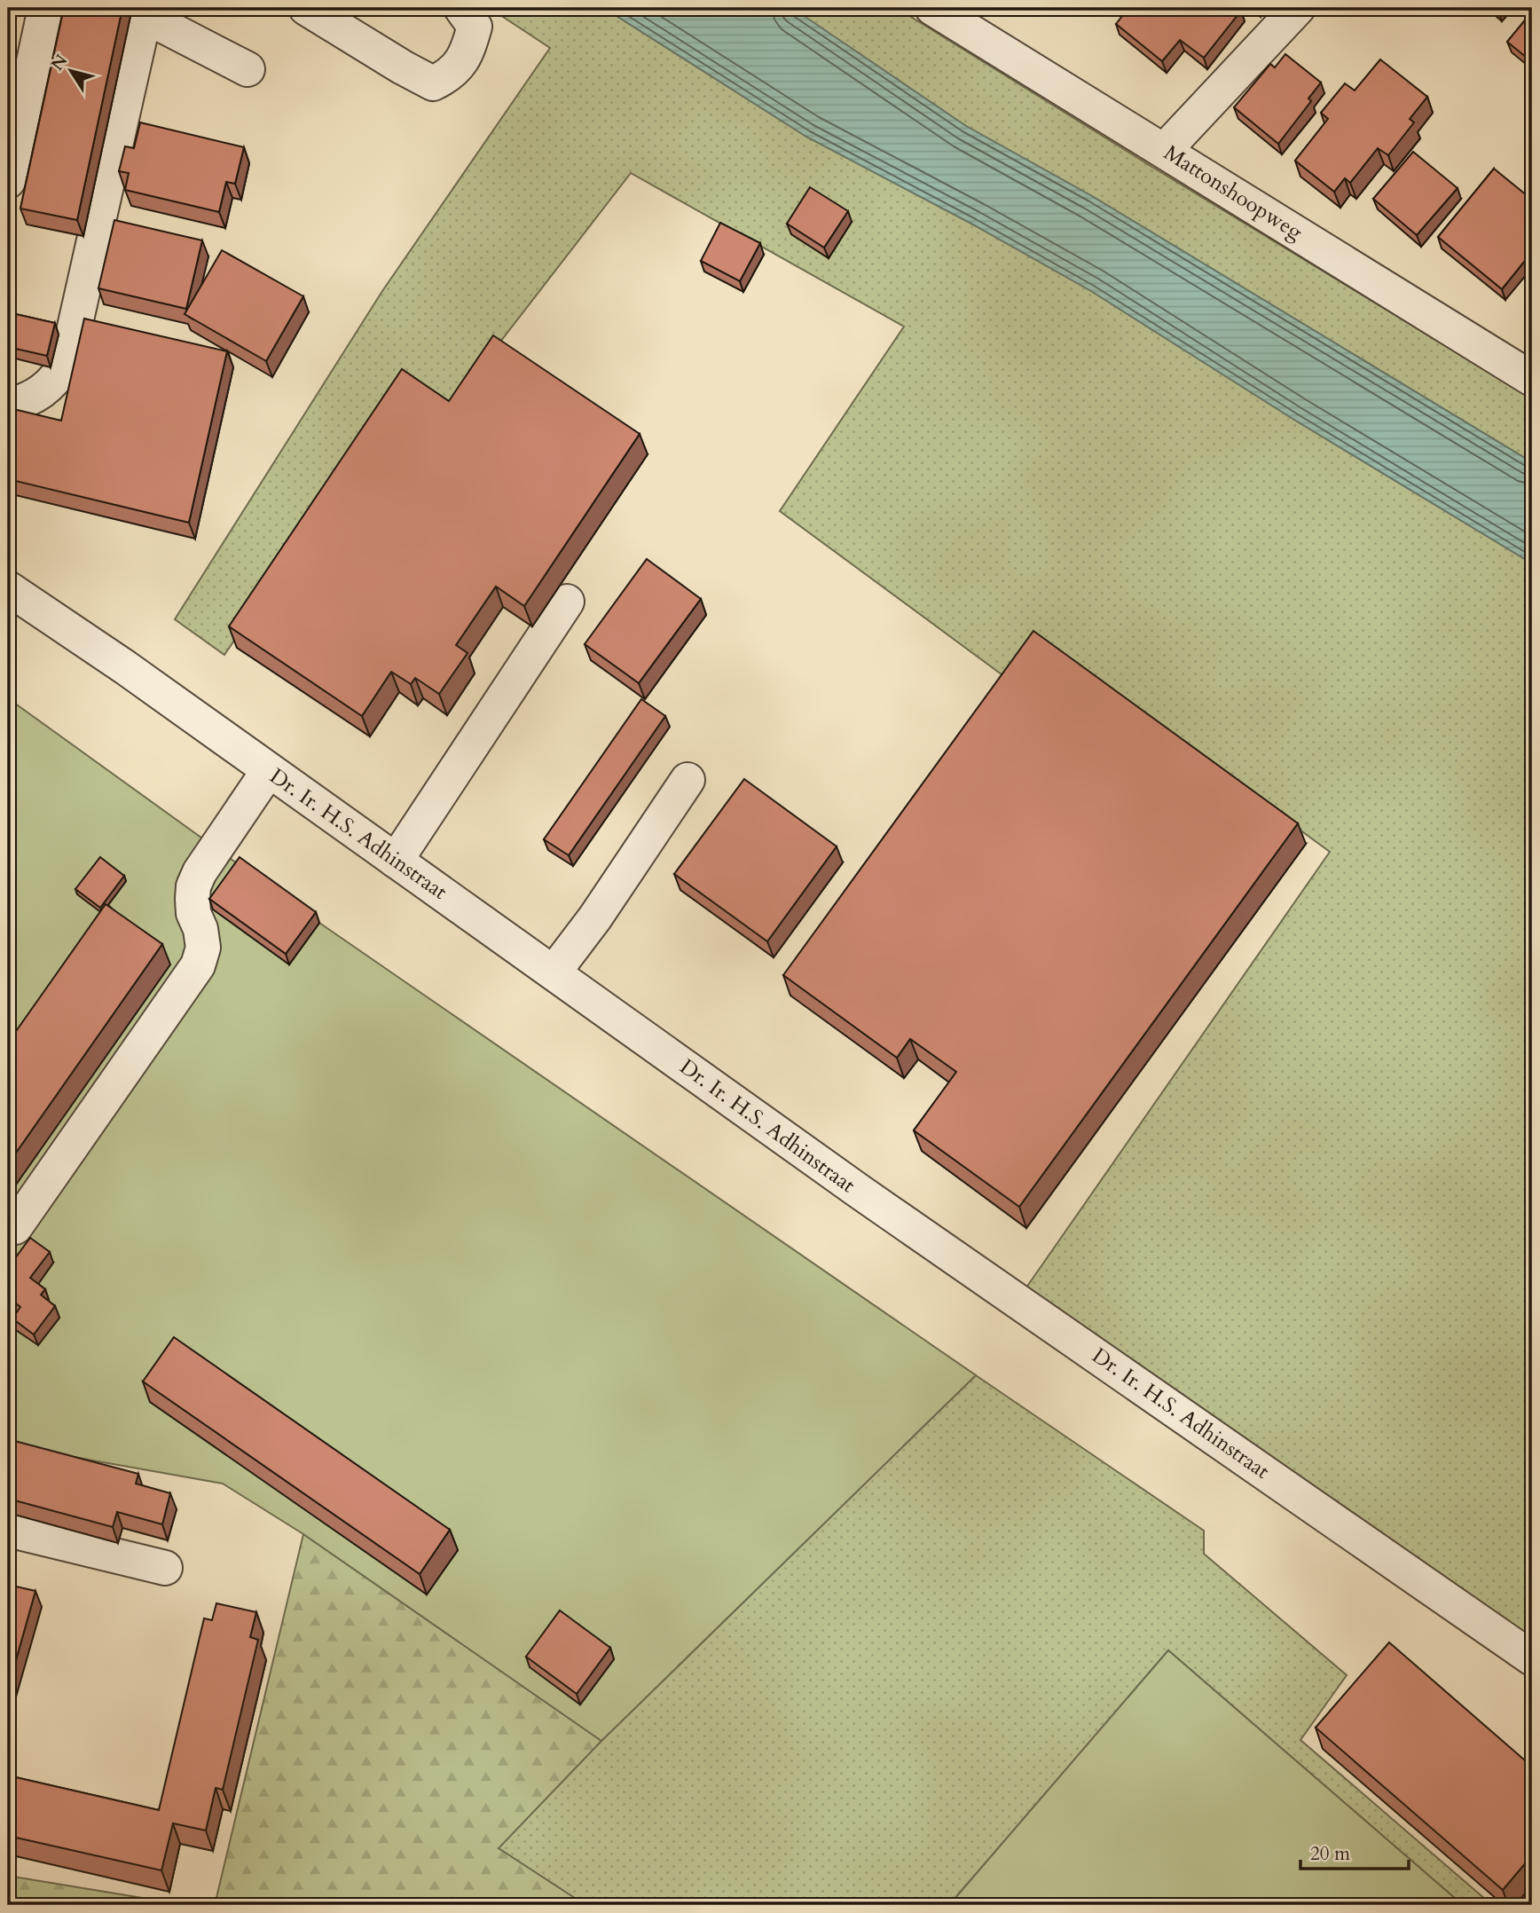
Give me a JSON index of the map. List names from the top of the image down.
{
  "streets": {
    "street": ["Mattonshoopweg", "Dr. Ir. H.S. Adhinstraat"]
  },
  "scale_bar": "20 m",
  "north": "top left"
}
